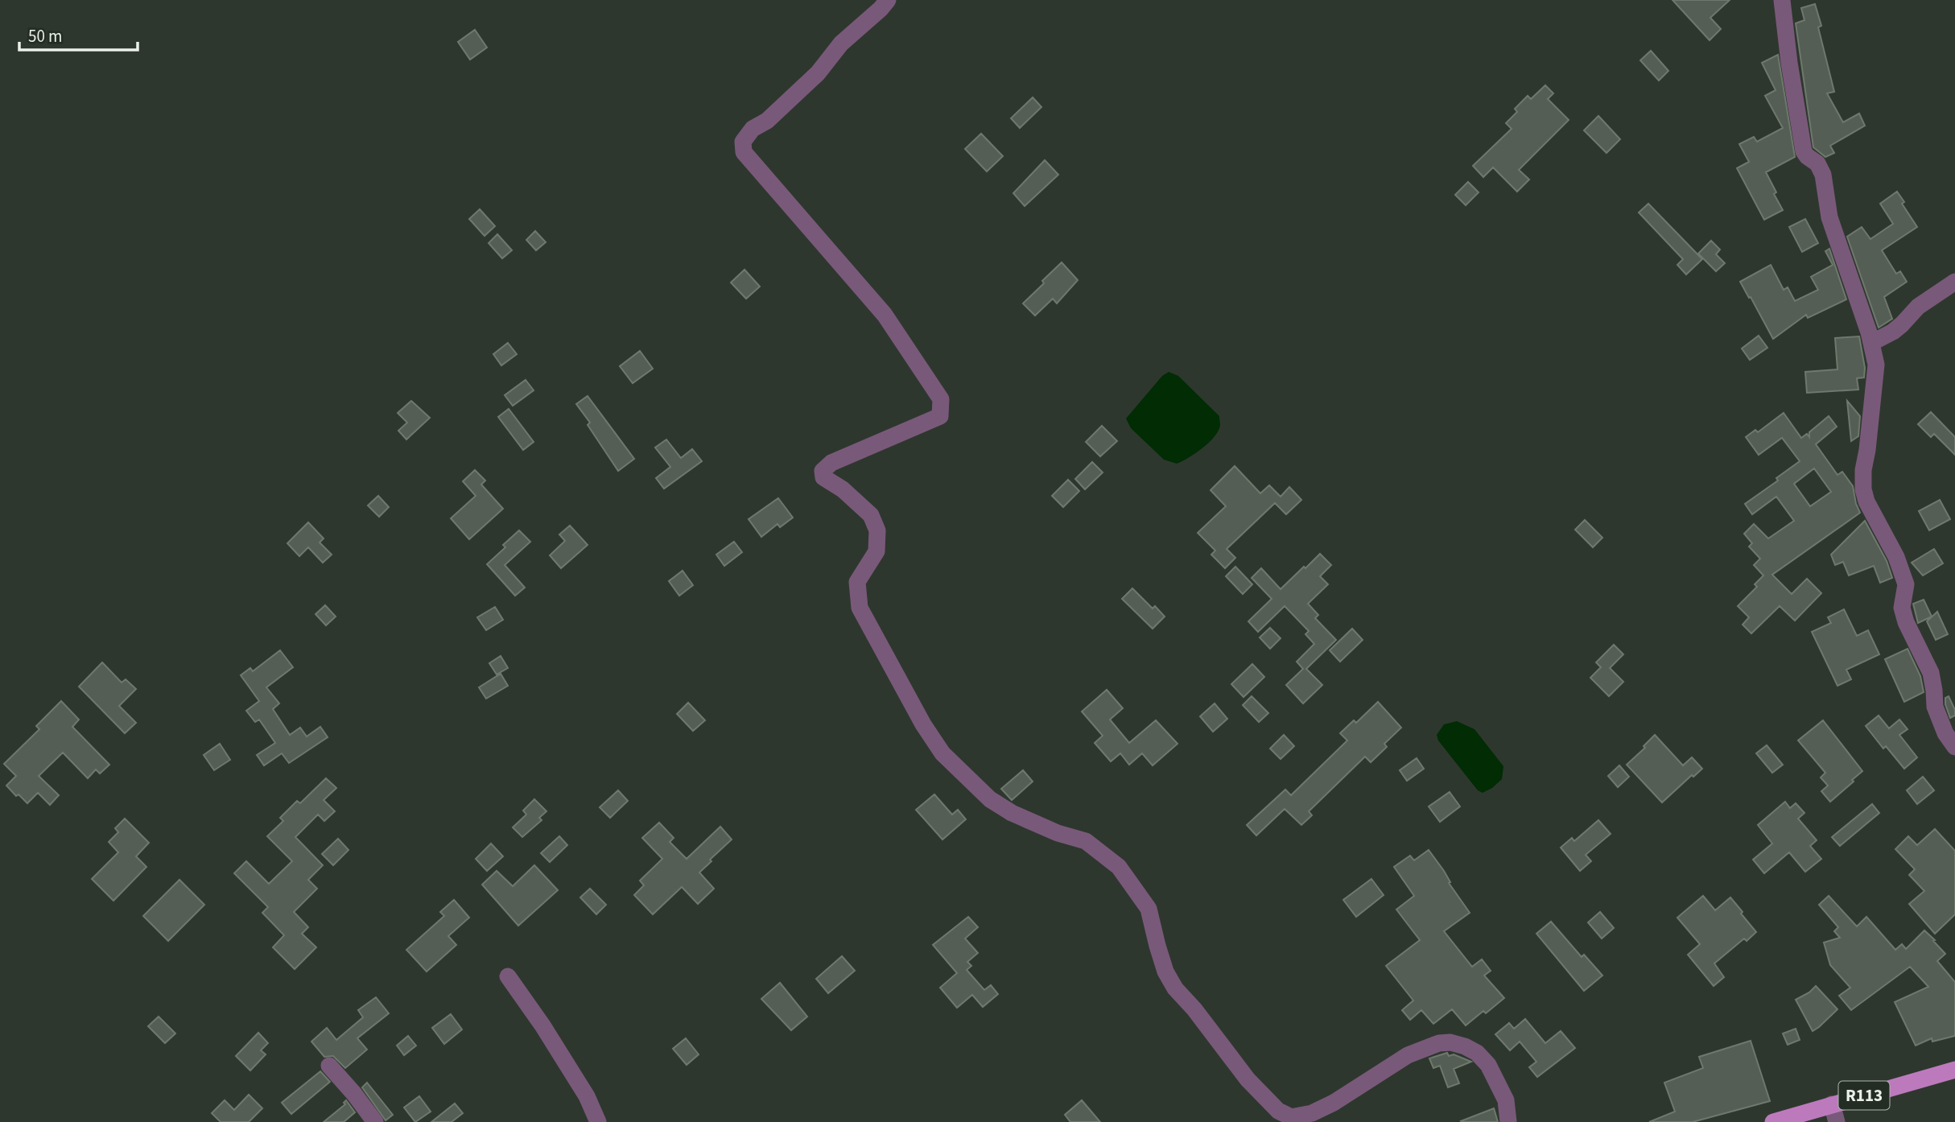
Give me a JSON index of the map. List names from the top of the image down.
{
  "streets": {
    "main road": ["R113"]
  },
  "scale_bar": "50 m"
}
